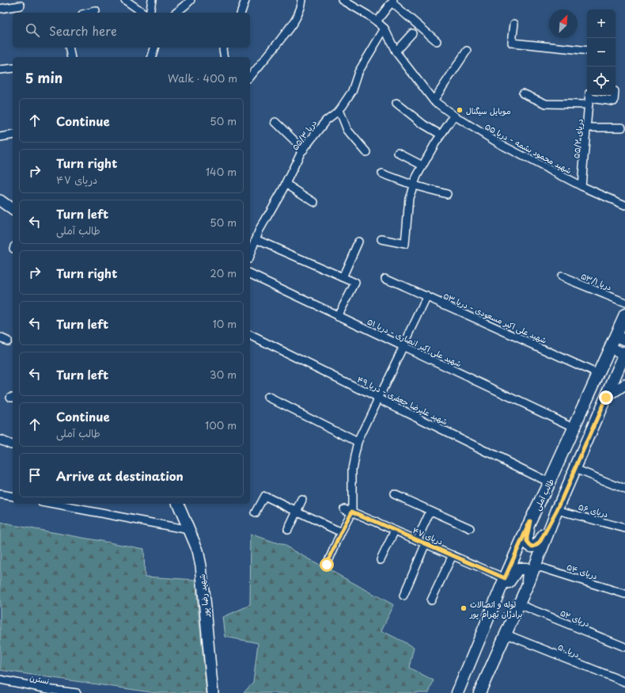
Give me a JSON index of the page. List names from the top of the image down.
{
  "streets": {
    "main road": ["طالب آملی"],
    "street": [
      "دریا ۵۵/۳",
      "دریای ۵۵/۲",
      "شهید محمود بشمه - دریا ۵۵",
      "دریا ۵۳/۱",
      "شهید علی اکبر مسعودی - دریا ۵۳",
      "شهید علی اکبر انصاری - دریا ۵۱",
      "شهید علیرضا جعفری - دریا ۴۹",
      "دریای ۵۶",
      "دریای ۴۷",
      "دریای ۵۴",
      "شهید رضا پور",
      "دریای ۵۲",
      "دریا ۵۰",
      "نسترن"
    ]
  },
  "crossings": [
    ["دریا ۵۵/۳", "شهید محمود بشمه - دریا ۵۵"],
    ["دریای ۵۵/۲", "شهید محمود بشمه - دریا ۵۵"],
    ["شهید علی اکبر مسعودی - دریا ۵۳", "طالب آملی"],
    ["شهید علی اکبر انصاری - دریا ۵۱", "طالب آملی"],
    ["شهید علیرضا جعفری - دریا ۴۹", "طالب آملی"],
    ["طالب آملی", "دریای ۴۷"]
  ],
  "places": ["موبایل سیگنال", "لوله و اتصالات برادران بهرام پور"],
  "north": "top right",
  "page": {
    "map_buttons": ["+", "−"],
    "search": "Search here",
    "heading": ["5 min", "Walk · 400 m"],
    "list": [
      ["Continue", "50 m"],
      ["Turn right", "دریای ۴۷", "140 m"],
      ["Turn left", "طالب آملی", "50 m"],
      ["Turn right", "20 m"],
      ["Turn left", "10 m"],
      ["Turn left", "30 m"],
      ["Continue", "طالب آملی", "100 m"],
      "Arrive at destination"
    ]
  }
}
